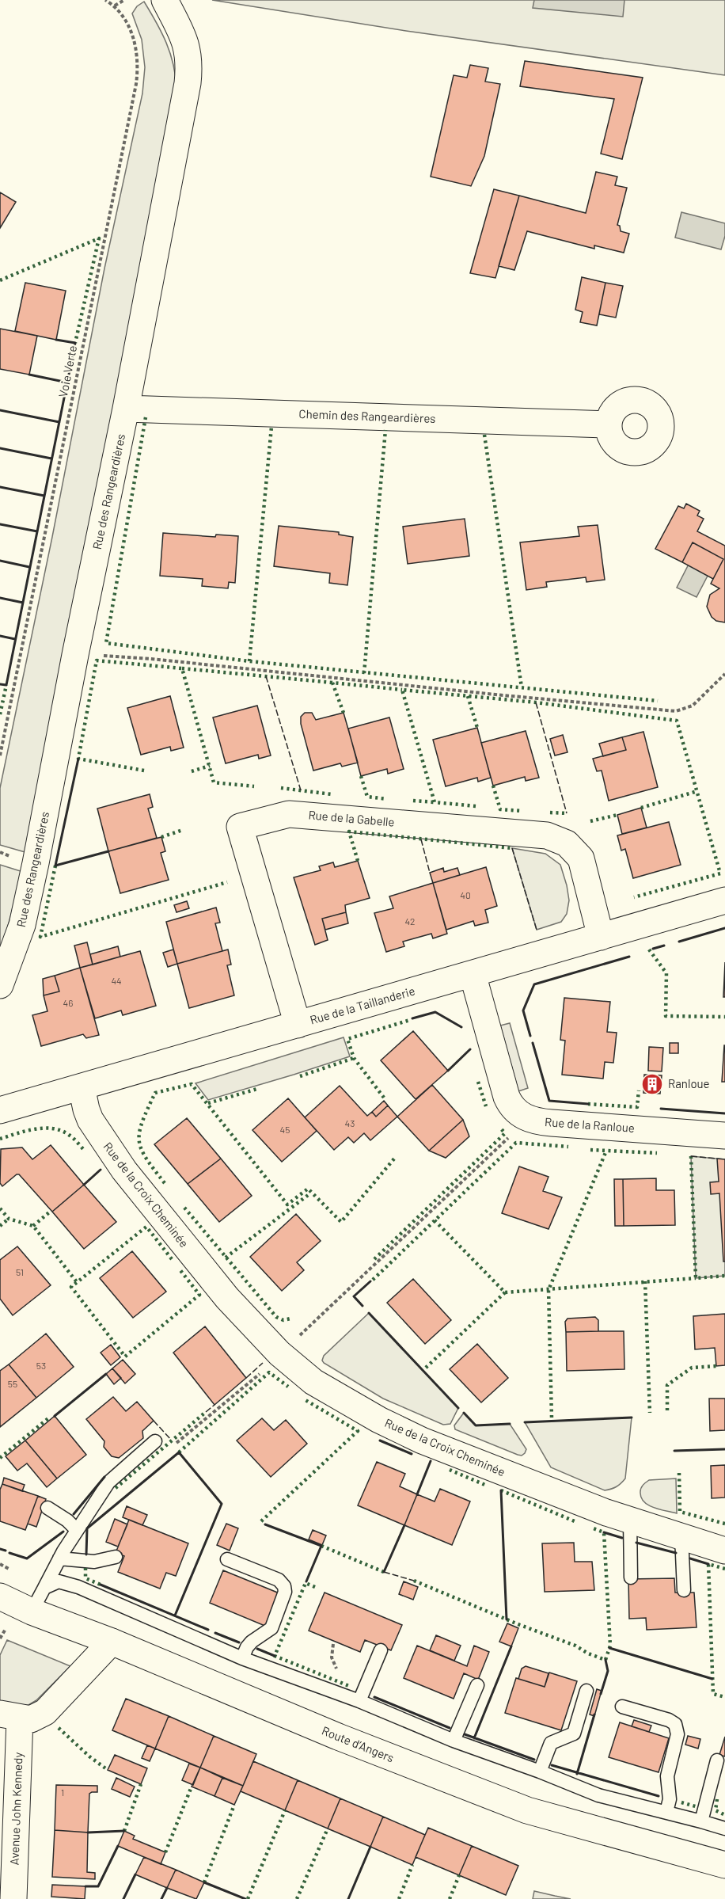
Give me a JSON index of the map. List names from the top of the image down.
{
  "streets": {
    "street": [
      "Chemin des Rangeardières",
      "Rue des Rangeardières",
      "Rue de la Gabelle",
      "Rue de la Taillanderie",
      "Rue de la Ranloue",
      "Rue de la Croix Cheminée",
      "Route d’Angers",
      "Avenue John Kennedy"
    ],
    "path": ["Voie Verte"]
  },
  "crossings": [
    ["Chemin des Rangeardières", "Rue des Rangeardières"],
    ["Rue de la Gabelle", "Rue de la Taillanderie"],
    ["Rue de la Taillanderie", "Rue de la Ranloue"],
    ["Rue de la Taillanderie", "Rue de la Croix Cheminée"],
    ["Route d’Angers", "Avenue John Kennedy"]
  ],
  "places": {
    "building": ["Ranloue"]
  },
  "house_numbers": [
    "40",
    "42",
    "44",
    "46",
    "43",
    "45",
    "51",
    "53",
    "55",
    "1"
  ]
}
